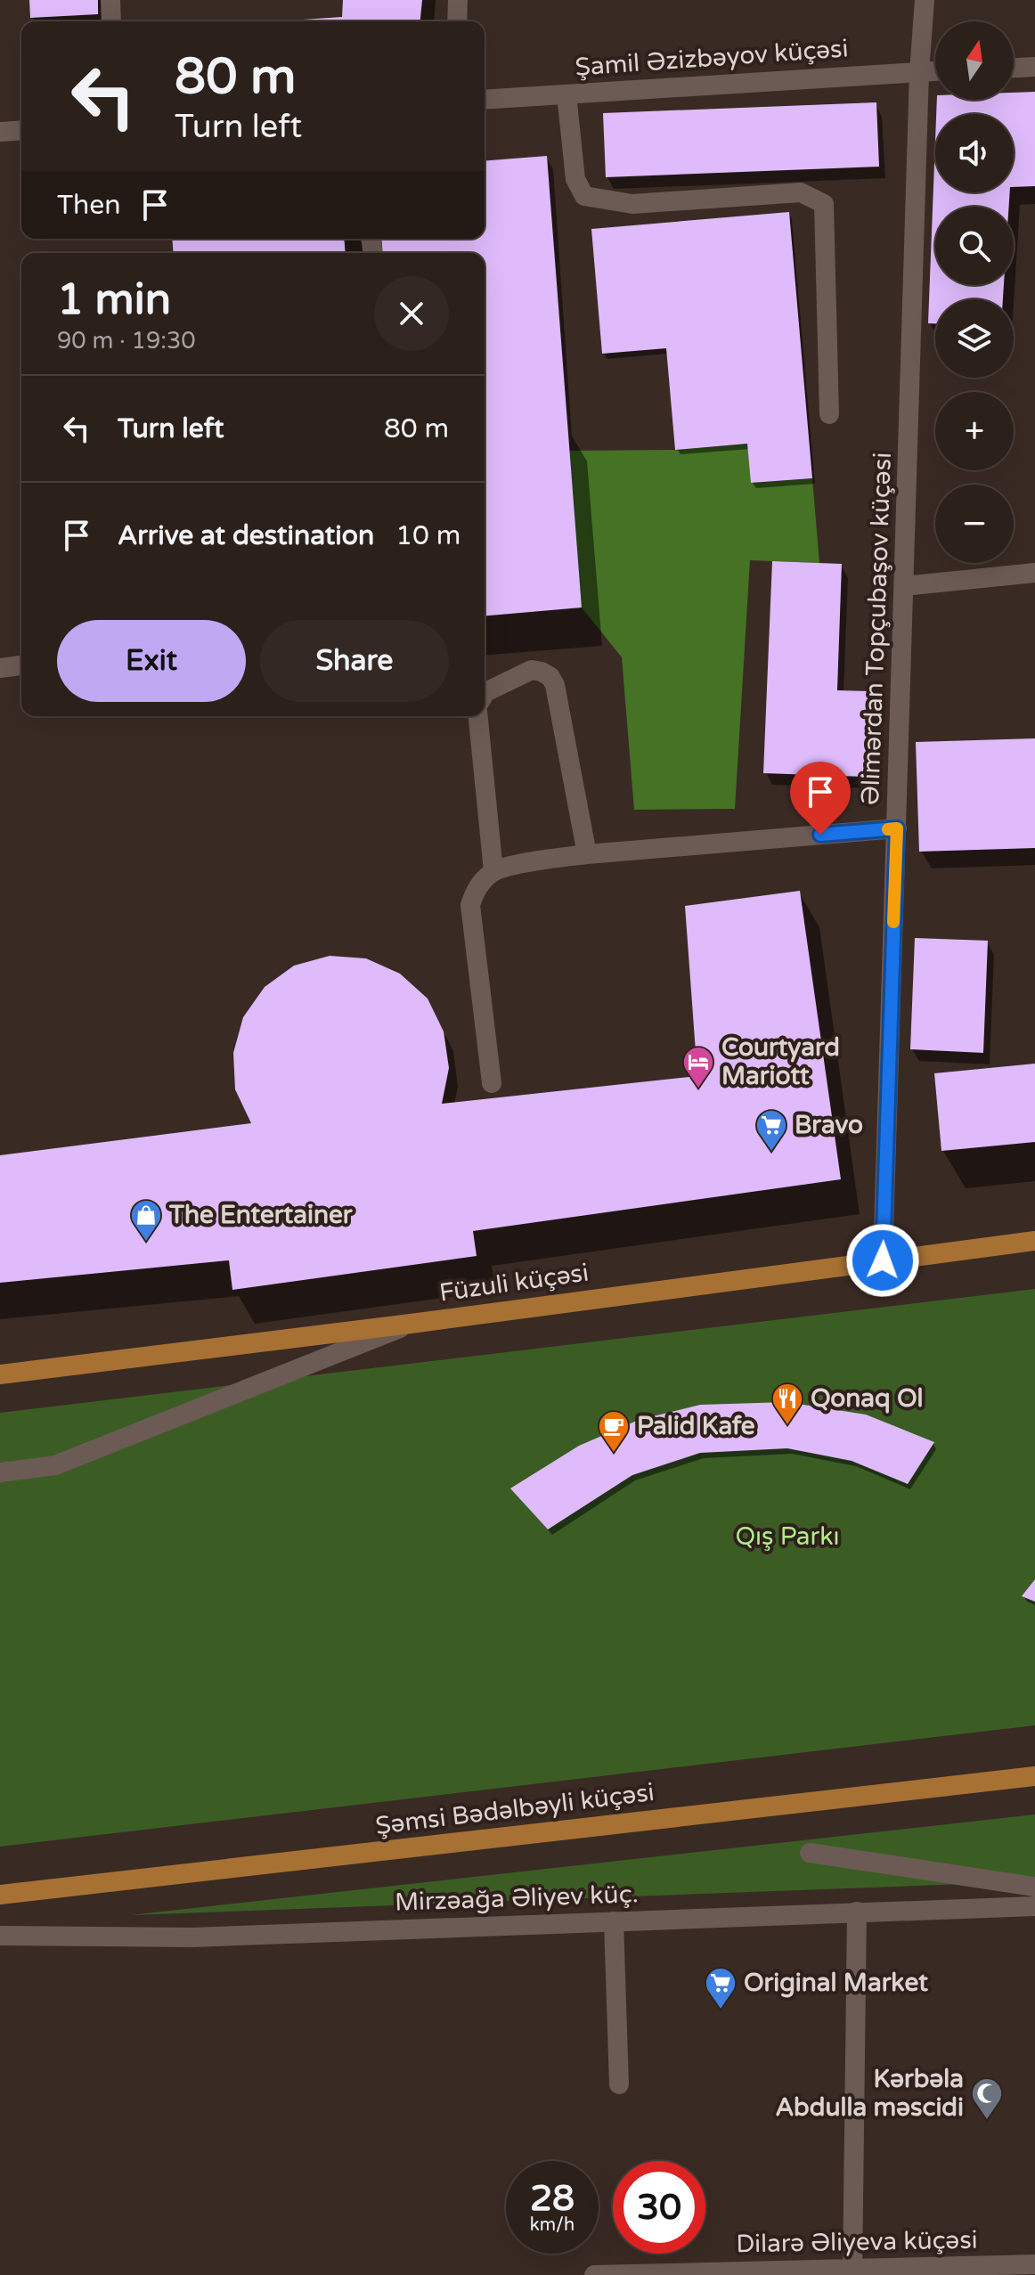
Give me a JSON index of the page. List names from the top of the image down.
{
  "streets": {
    "main road": ["Füzuli küçəsi", "Şəmsi Bədəlbəyli küçəsi"],
    "street": [
      "Şamil Əzizbəyov küçəsi",
      "Əlimərdan Topçubaşov küçəsi",
      "Mirzəağa Əliyev küç.",
      "Dilarə Əliyeva küçəsi"
    ]
  },
  "crossings": [
    ["Şamil Əzizbəyov küçəsi", "Əlimərdan Topçubaşov küçəsi"],
    ["Əlimərdan Topçubaşov küçəsi", "Füzuli küçəsi"]
  ],
  "parks": ["Qış Parkı"],
  "places": {
    "hotel": ["Courtyard Mariott"],
    "supermarket": ["Bravo", "Original Market"],
    "shop": ["The Entertainer"],
    "restaurant": ["Qonaq Ol"],
    "cafe": ["Palid Kafe"],
    "mosque": ["Kərbəla Abdulla məscidi"]
  },
  "north": "top",
  "page": {
    "map_buttons": ["+", "−"],
    "turn": ["80 m", "Turn left"],
    "then": "Then",
    "heading": ["1 min", "90 m · 19:30"],
    "list": [
      {
        "name": "Turn left",
        "value": "80 m"
      },
      {
        "name": "Arrive at destination",
        "value": "10 m"
      }
    ],
    "buttons": ["Exit", "Share"],
    "speed": "28 km/h",
    "limit": "30"
  }
}
